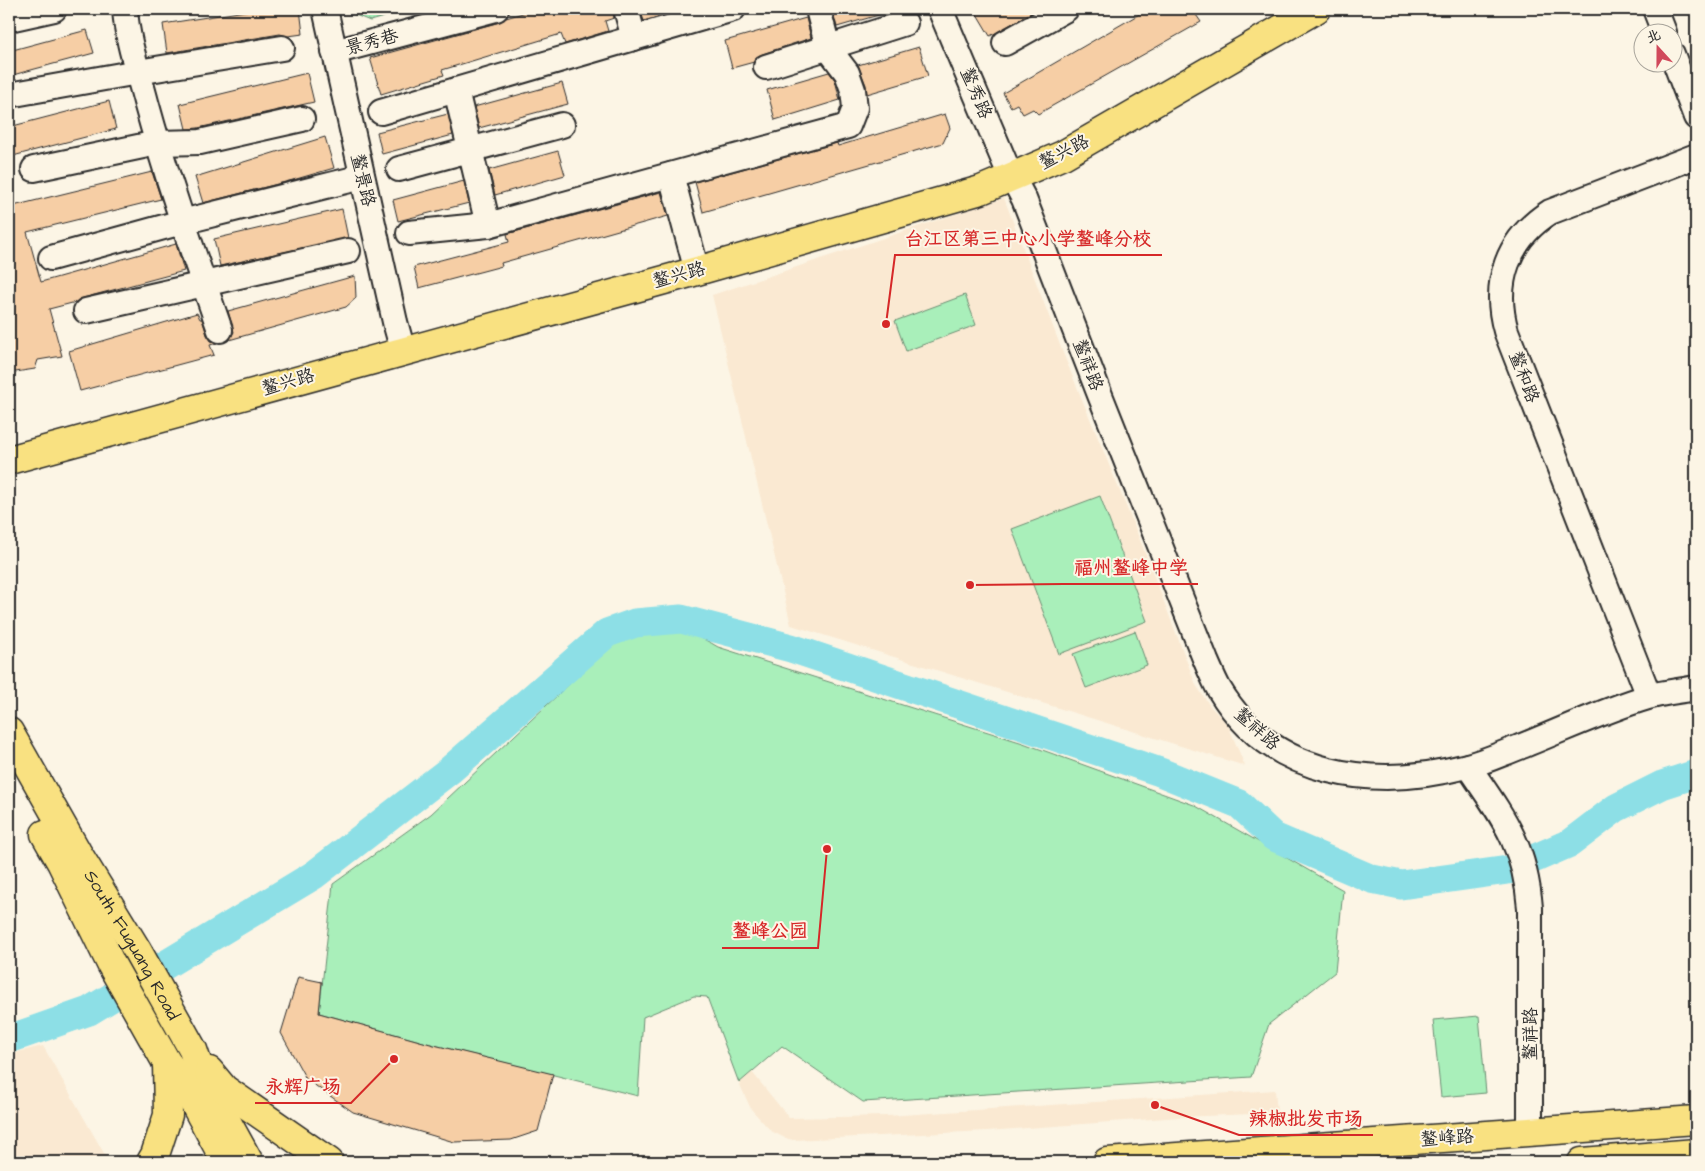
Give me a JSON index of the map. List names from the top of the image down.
{
  "streets": {
    "main road": ["鳌兴路", "South Fuguang Road", "鳌峰路"],
    "street": [
      "景秀巷",
      "鳌秀路",
      "鳌景路",
      "鳌祥路",
      "鳌和路"
    ]
  },
  "crossings": [
    ["景秀巷", "鳌景路"],
    ["鳌秀路", "鳌兴路"],
    ["鳌秀路", "鳌祥路"],
    ["鳌兴路", "鳌景路"],
    ["鳌兴路", "鳌祥路"],
    ["鳌祥路", "鳌峰路"]
  ],
  "places": [
    "台江区第三中心小学鳌峰分校",
    "福州鳌峰中学",
    "鳌峰公园",
    "永辉广场",
    "辣椒批发市场"
  ],
  "north": "top"
}
